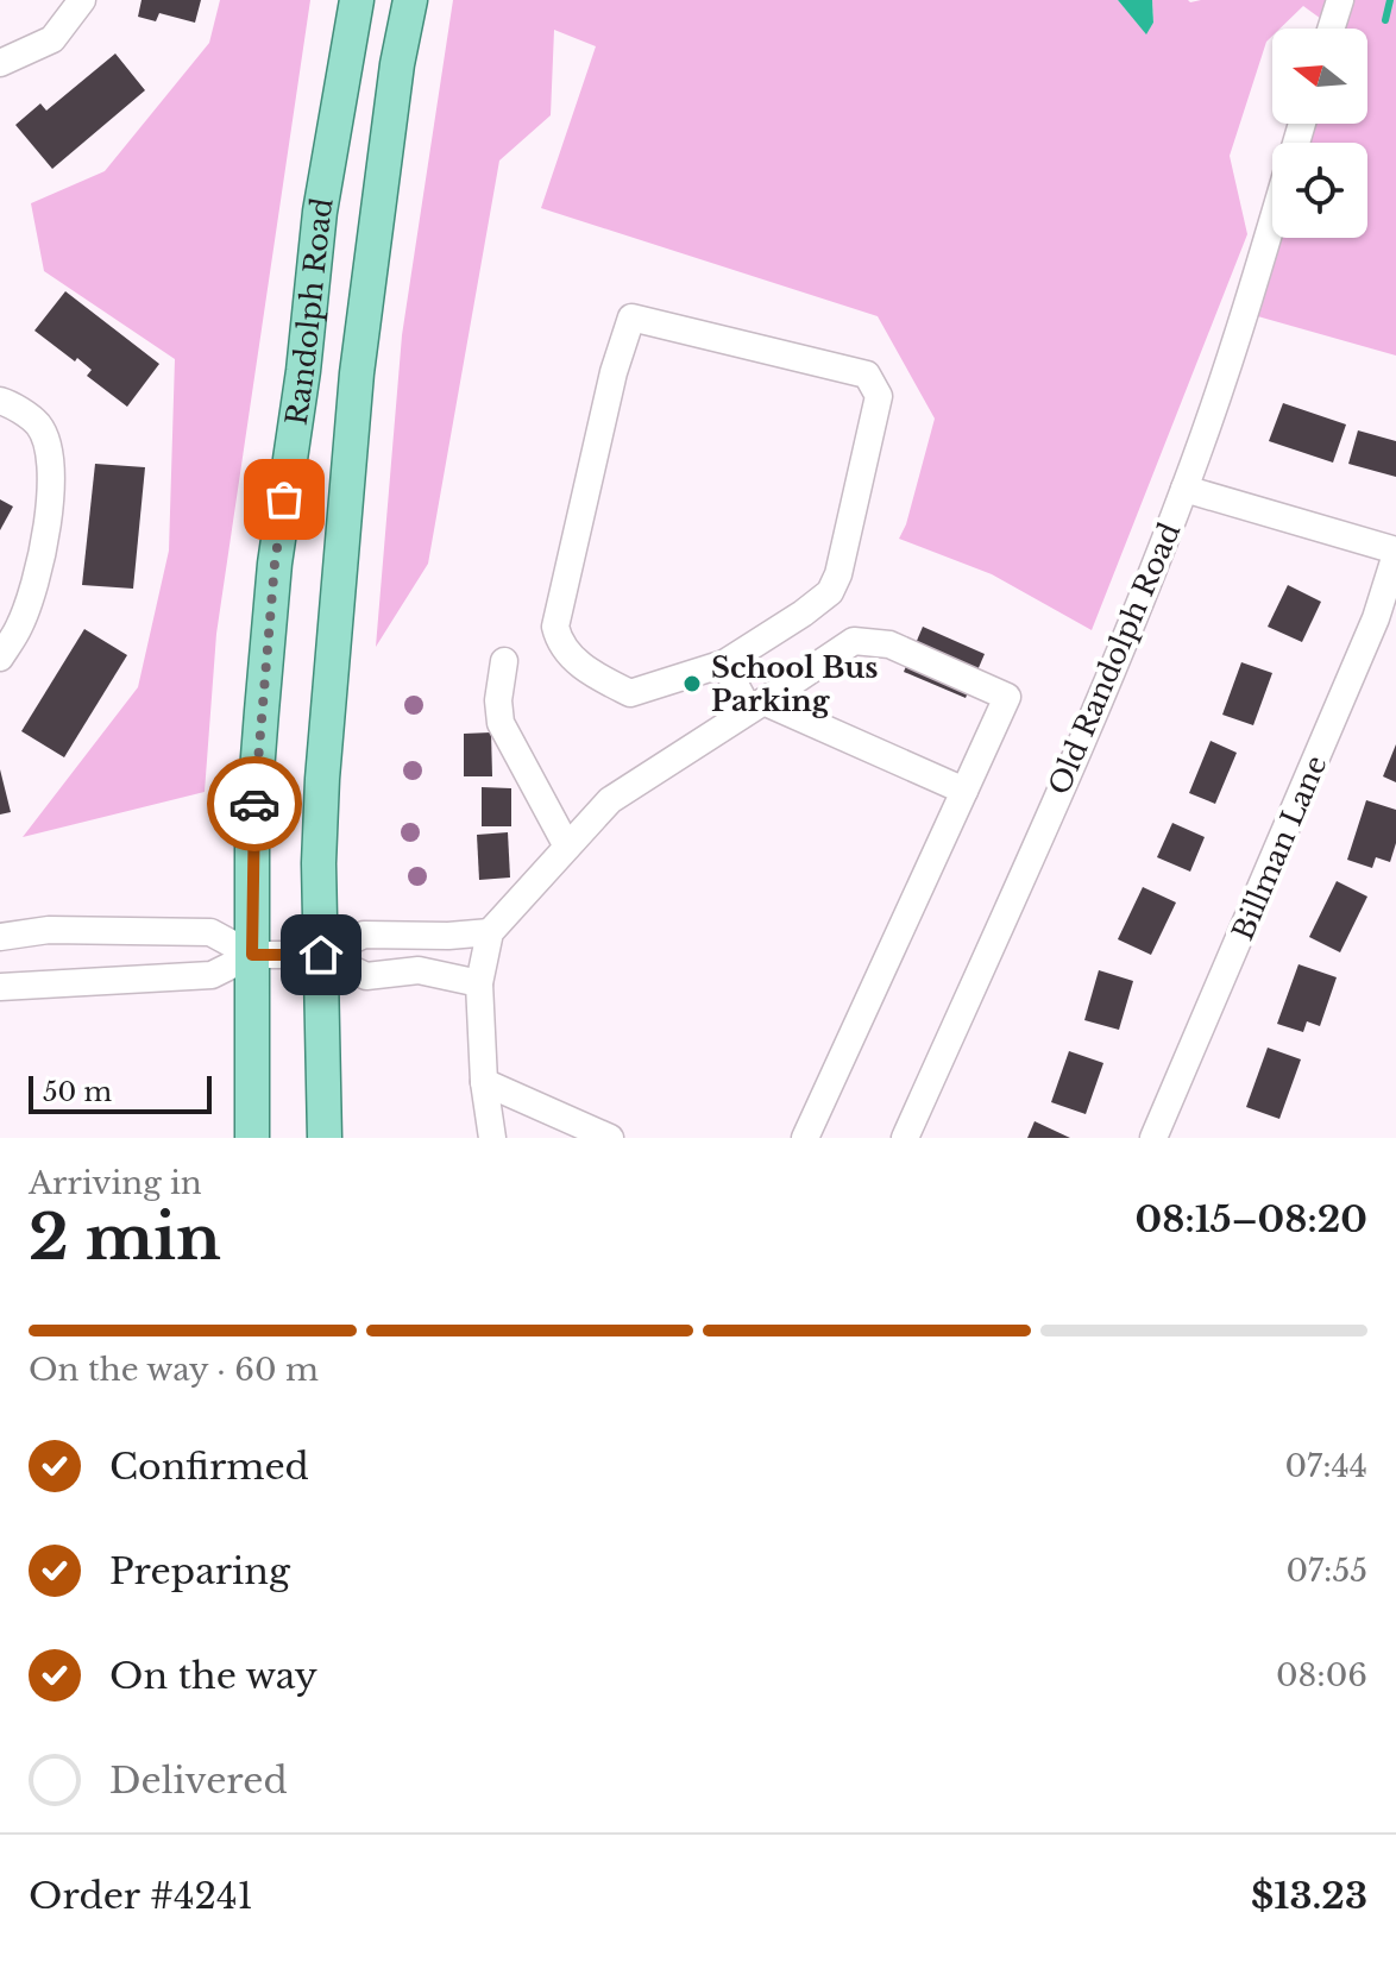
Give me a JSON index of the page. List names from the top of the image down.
{
  "streets": {
    "main road": ["Randolph Road"],
    "street": ["Old Randolph Road", "Billman Lane"]
  },
  "places": ["School Bus Parking"],
  "scale_bar": "50 m",
  "north": "left",
  "page": {
    "scale": "50 m",
    "heading": ["2 min", "Arriving in", "08:15–08:20"],
    "panel": ["Order #4241", "$13.23"],
    "bar": "On the way · 60 m",
    "list": [
      ["Confirmed", "07:44"],
      ["Preparing", "07:55"],
      ["On the way", "08:06"],
      "Delivered"
    ]
  }
}
